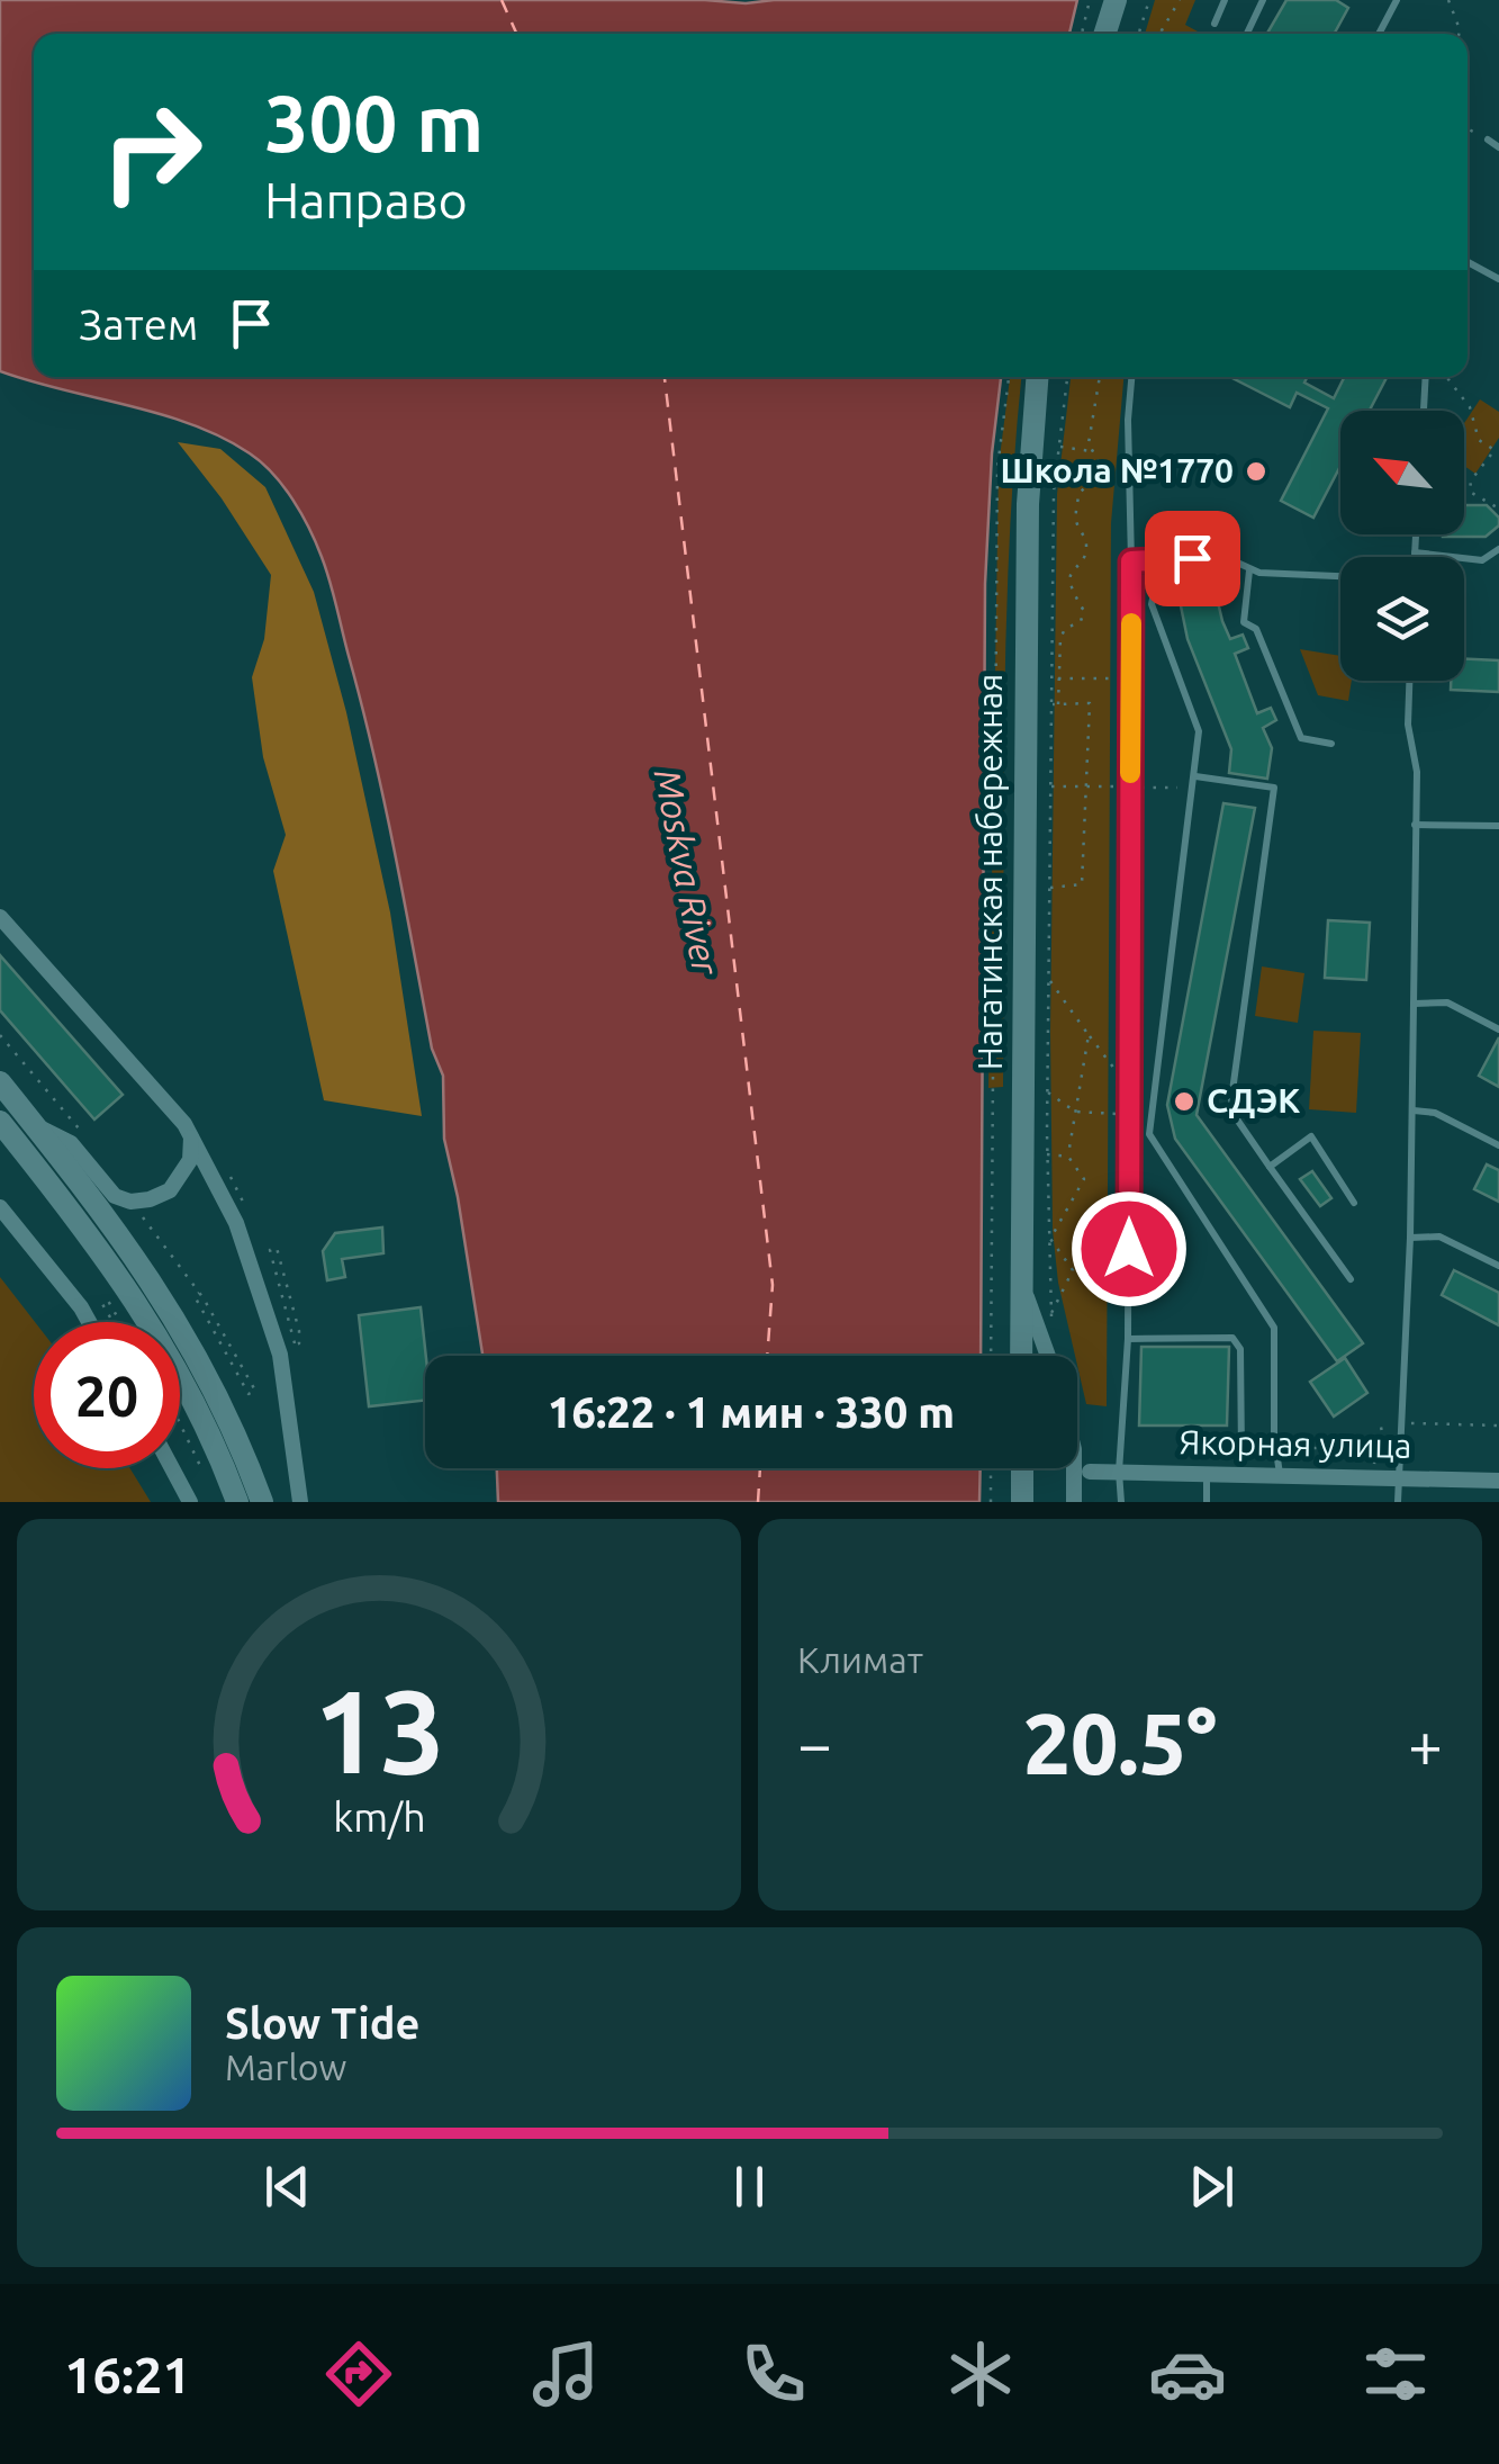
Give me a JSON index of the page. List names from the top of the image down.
{
  "streets": {
    "street": ["Нагатинская набережная", "Якорная улица"]
  },
  "water": ["Moskva River"],
  "places": ["Школа №1770", "СДЭК"],
  "north": "top left",
  "page": {
    "turn": ["300 m", "Направо"],
    "then": "Затем",
    "limit": "20",
    "trip": "16:22 · 1 мин · 330 m",
    "tile": "Климат",
    "heat": ["−", "20.5°", "+"],
    "song": ["Slow Tide", "Marlow"],
    "tabs": "16:21",
    "gauge": ["13", "km/h"]
  }
}
